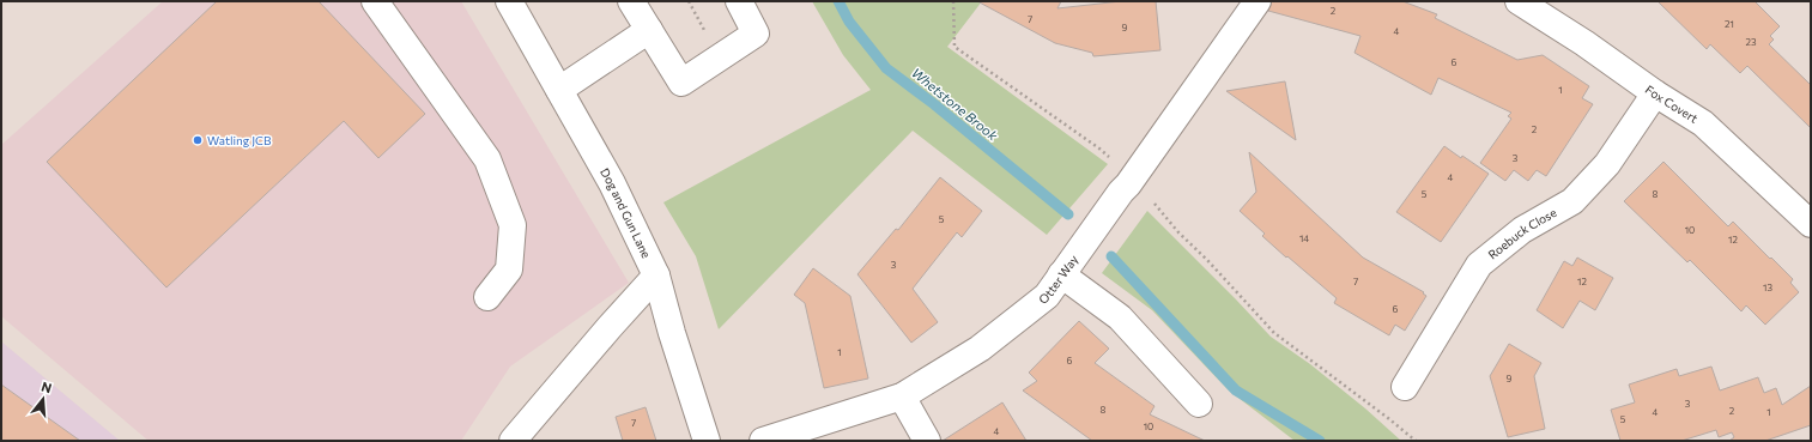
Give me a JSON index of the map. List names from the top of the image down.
{
  "streets": {
    "street": [
      "Fox Covert",
      "Dog and Gun Lane",
      "Roebuck Close",
      "Otter Way"
    ]
  },
  "crossings": [
    ["Fox Covert", "Roebuck Close"]
  ],
  "water": ["Whetstone Brook"],
  "places": ["Watling JCB"],
  "house_numbers": [
    "2",
    "7",
    "21",
    "9",
    "4",
    "23",
    "6",
    "1",
    "2",
    "3",
    "4",
    "5",
    "8",
    "5",
    "10",
    "14",
    "12",
    "3",
    "7",
    "12",
    "13",
    "6",
    "1",
    "6",
    "9",
    "3",
    "8",
    "2",
    "4",
    "1",
    "5",
    "7",
    "10",
    "4"
  ],
  "north": "top"
}
